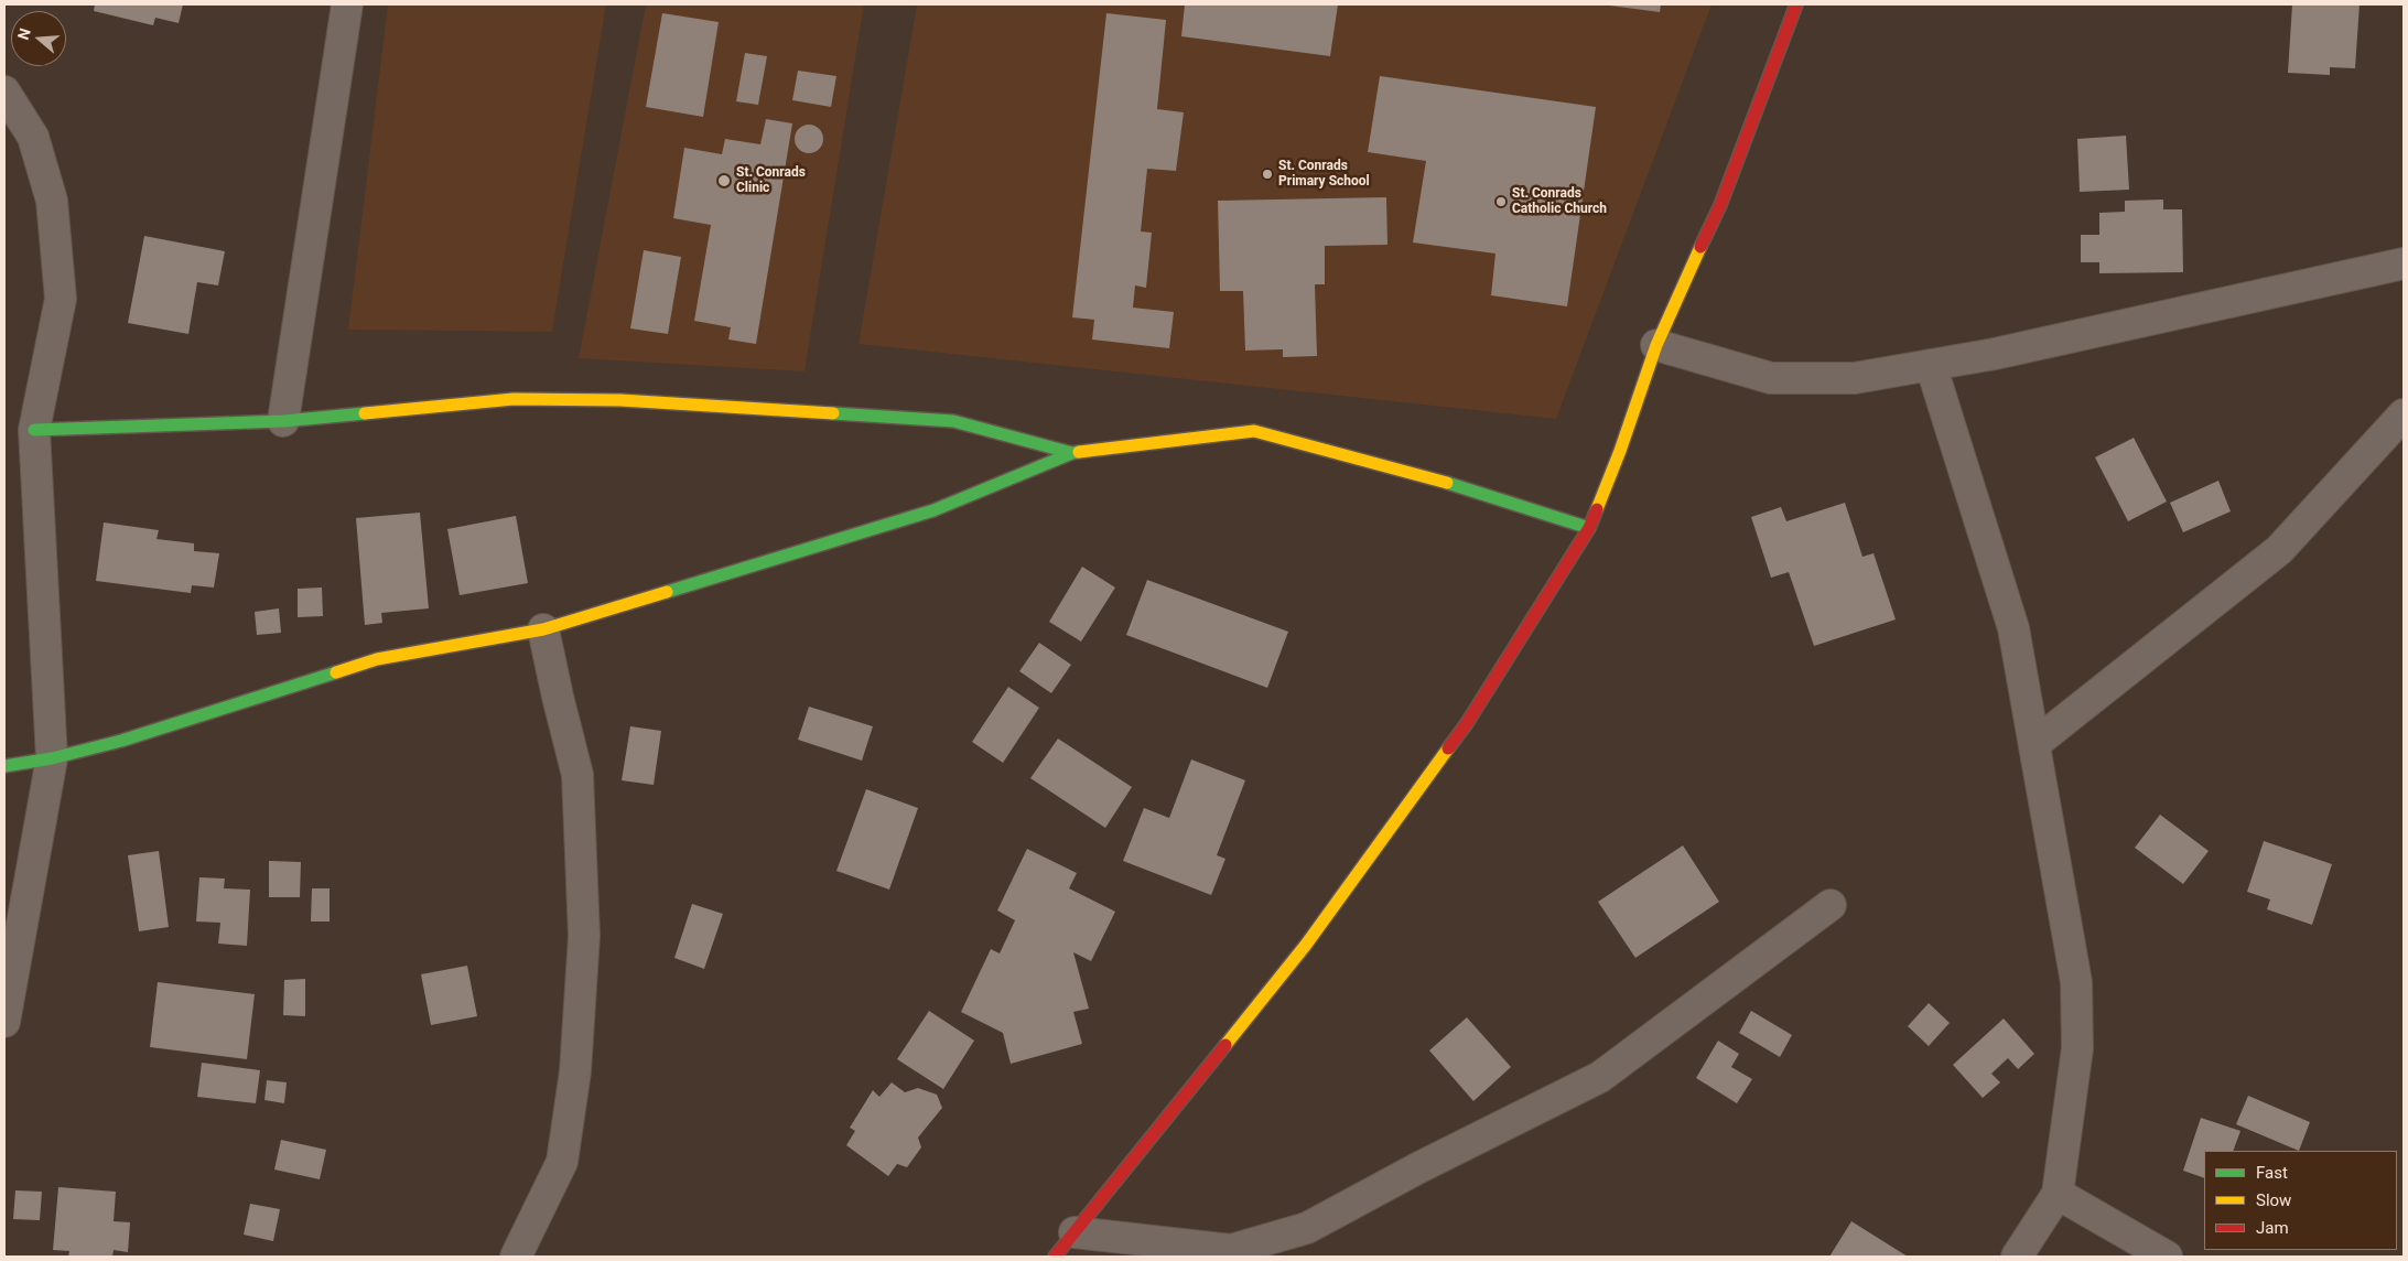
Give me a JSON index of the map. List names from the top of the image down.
{
  "places": ["St. Conrads Primary School", "St. Conrads Clinic", "St. Conrads Catholic Church"],
  "legend": ["Fast", "Slow", "Jam"],
  "north": "left"
}
